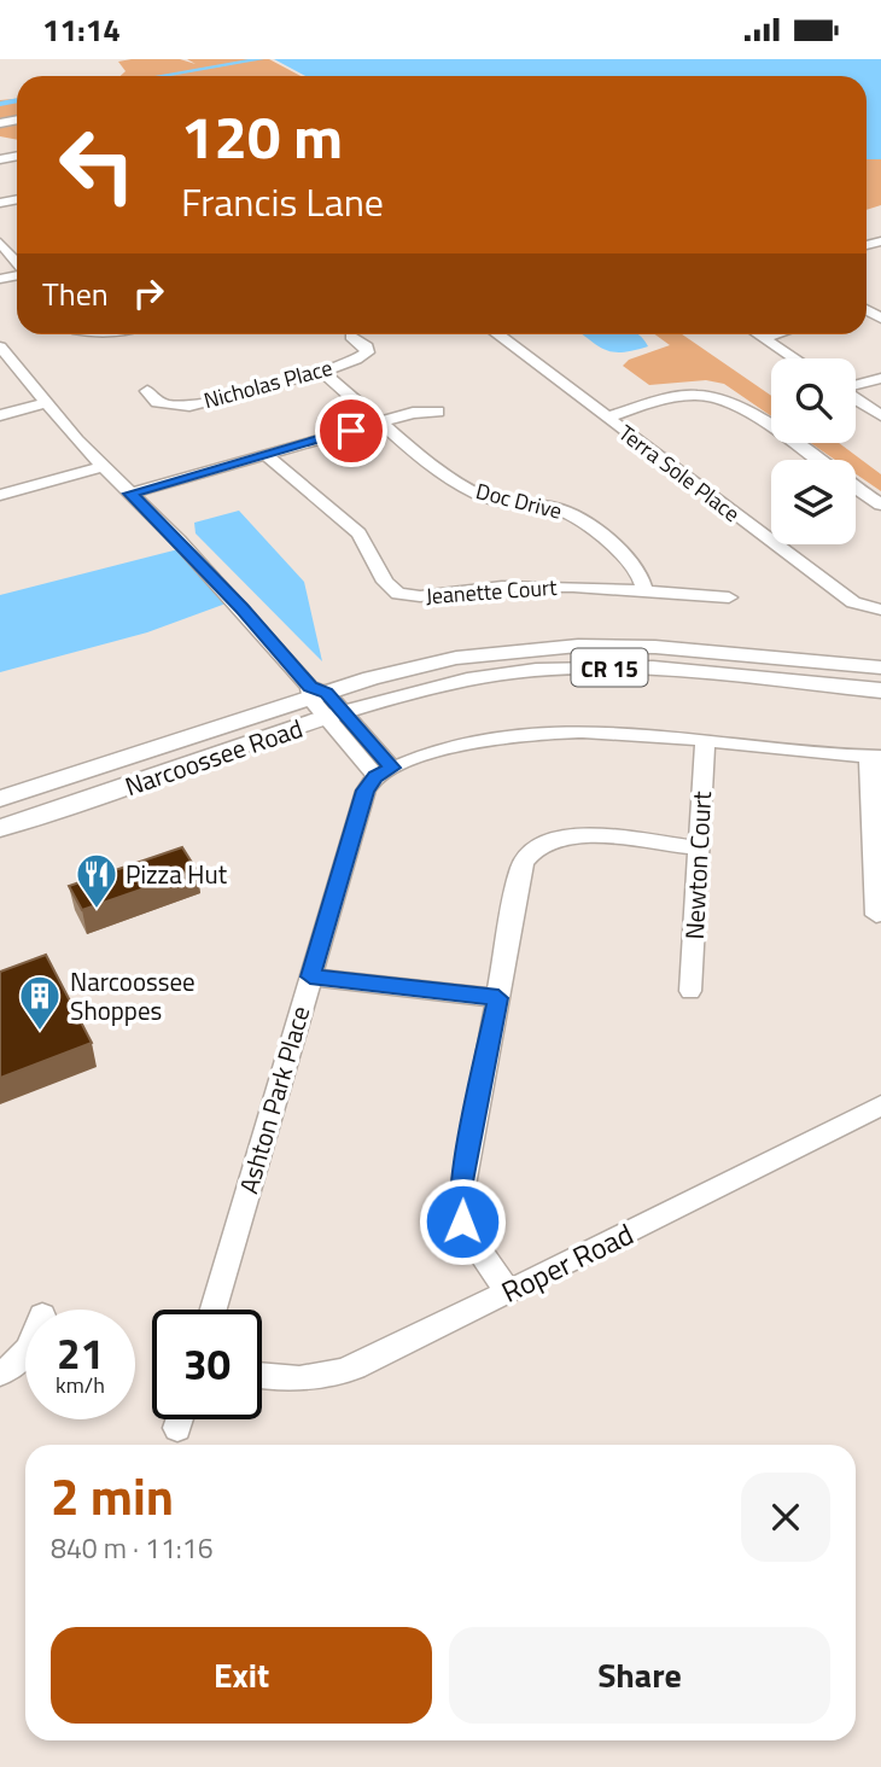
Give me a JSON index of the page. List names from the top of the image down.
{
  "streets": {
    "main road": ["CR 15", "Narcoossee Road"],
    "street": [
      "Nicholas Place",
      "Terra Sole Place",
      "Doc Drive",
      "Jeanette Court",
      "Newton Court",
      "Ashton Park Place",
      "Roper Road"
    ]
  },
  "crossings": [
    ["Nicholas Place", "Doc Drive"],
    ["Doc Drive", "Jeanette Court"]
  ],
  "places": {
    "restaurant": ["Pizza Hut"],
    "building": ["Narcoossee Shoppes"]
  },
  "page": {
    "status": "11:14",
    "turn": ["120 m", "Francis Lane"],
    "then": "Then",
    "speed": "21 km/h",
    "limit": "30",
    "heading": ["2 min", "840 m · 11:16"],
    "buttons": ["Exit", "Share"]
  }
}
